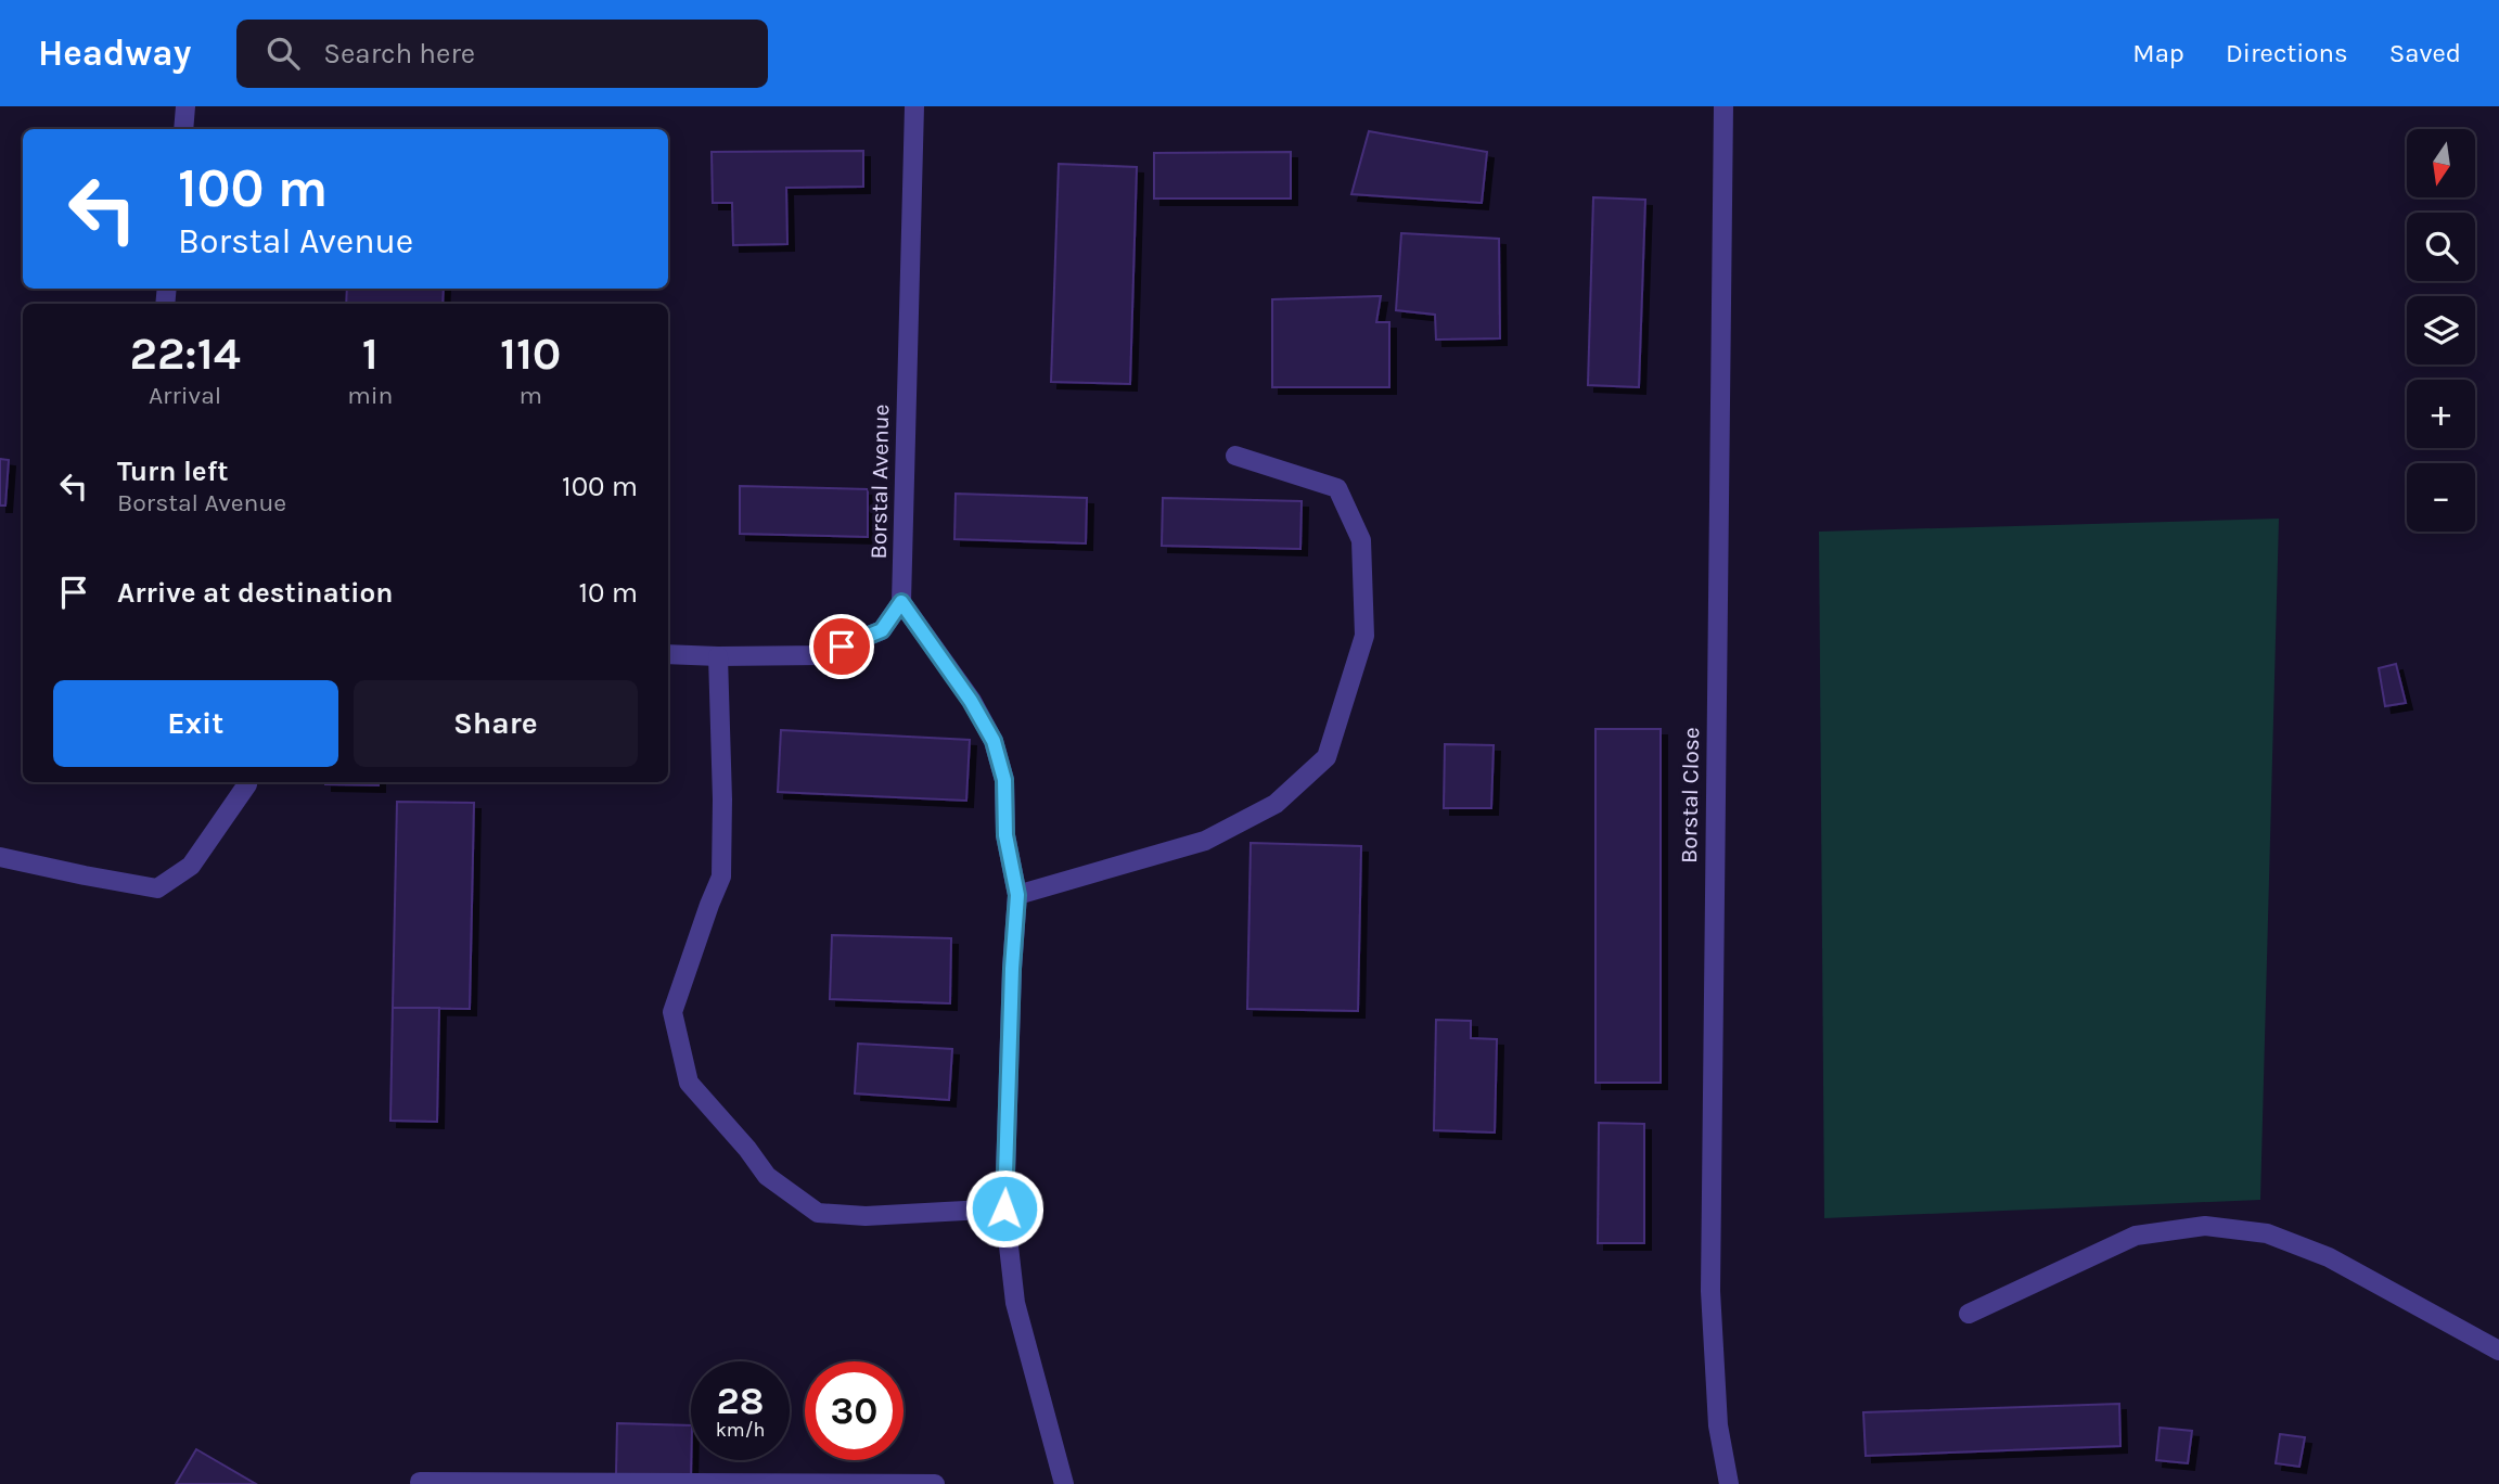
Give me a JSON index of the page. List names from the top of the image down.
{
  "streets": {
    "street": ["Borstal Avenue", "Borstal Close"]
  },
  "north": "bottom",
  "page": {
    "header": "Headway",
    "search": "Search here",
    "nav": ["Map", "Directions", "Saved"],
    "map_buttons": ["+", "−"],
    "turn": ["100 m", "Borstal Avenue"],
    "eta": [
      "22:14",
      "Arrival",
      "1",
      "min",
      "110",
      "m"
    ],
    "list": [
      {
        "name": "Turn left",
        "note": "Borstal Avenue",
        "value": "100 m"
      },
      {
        "name": "Arrive at destination",
        "value": "10 m"
      }
    ],
    "buttons": ["Exit", "Share"],
    "speed": "28 km/h",
    "limit": "30"
  }
}
